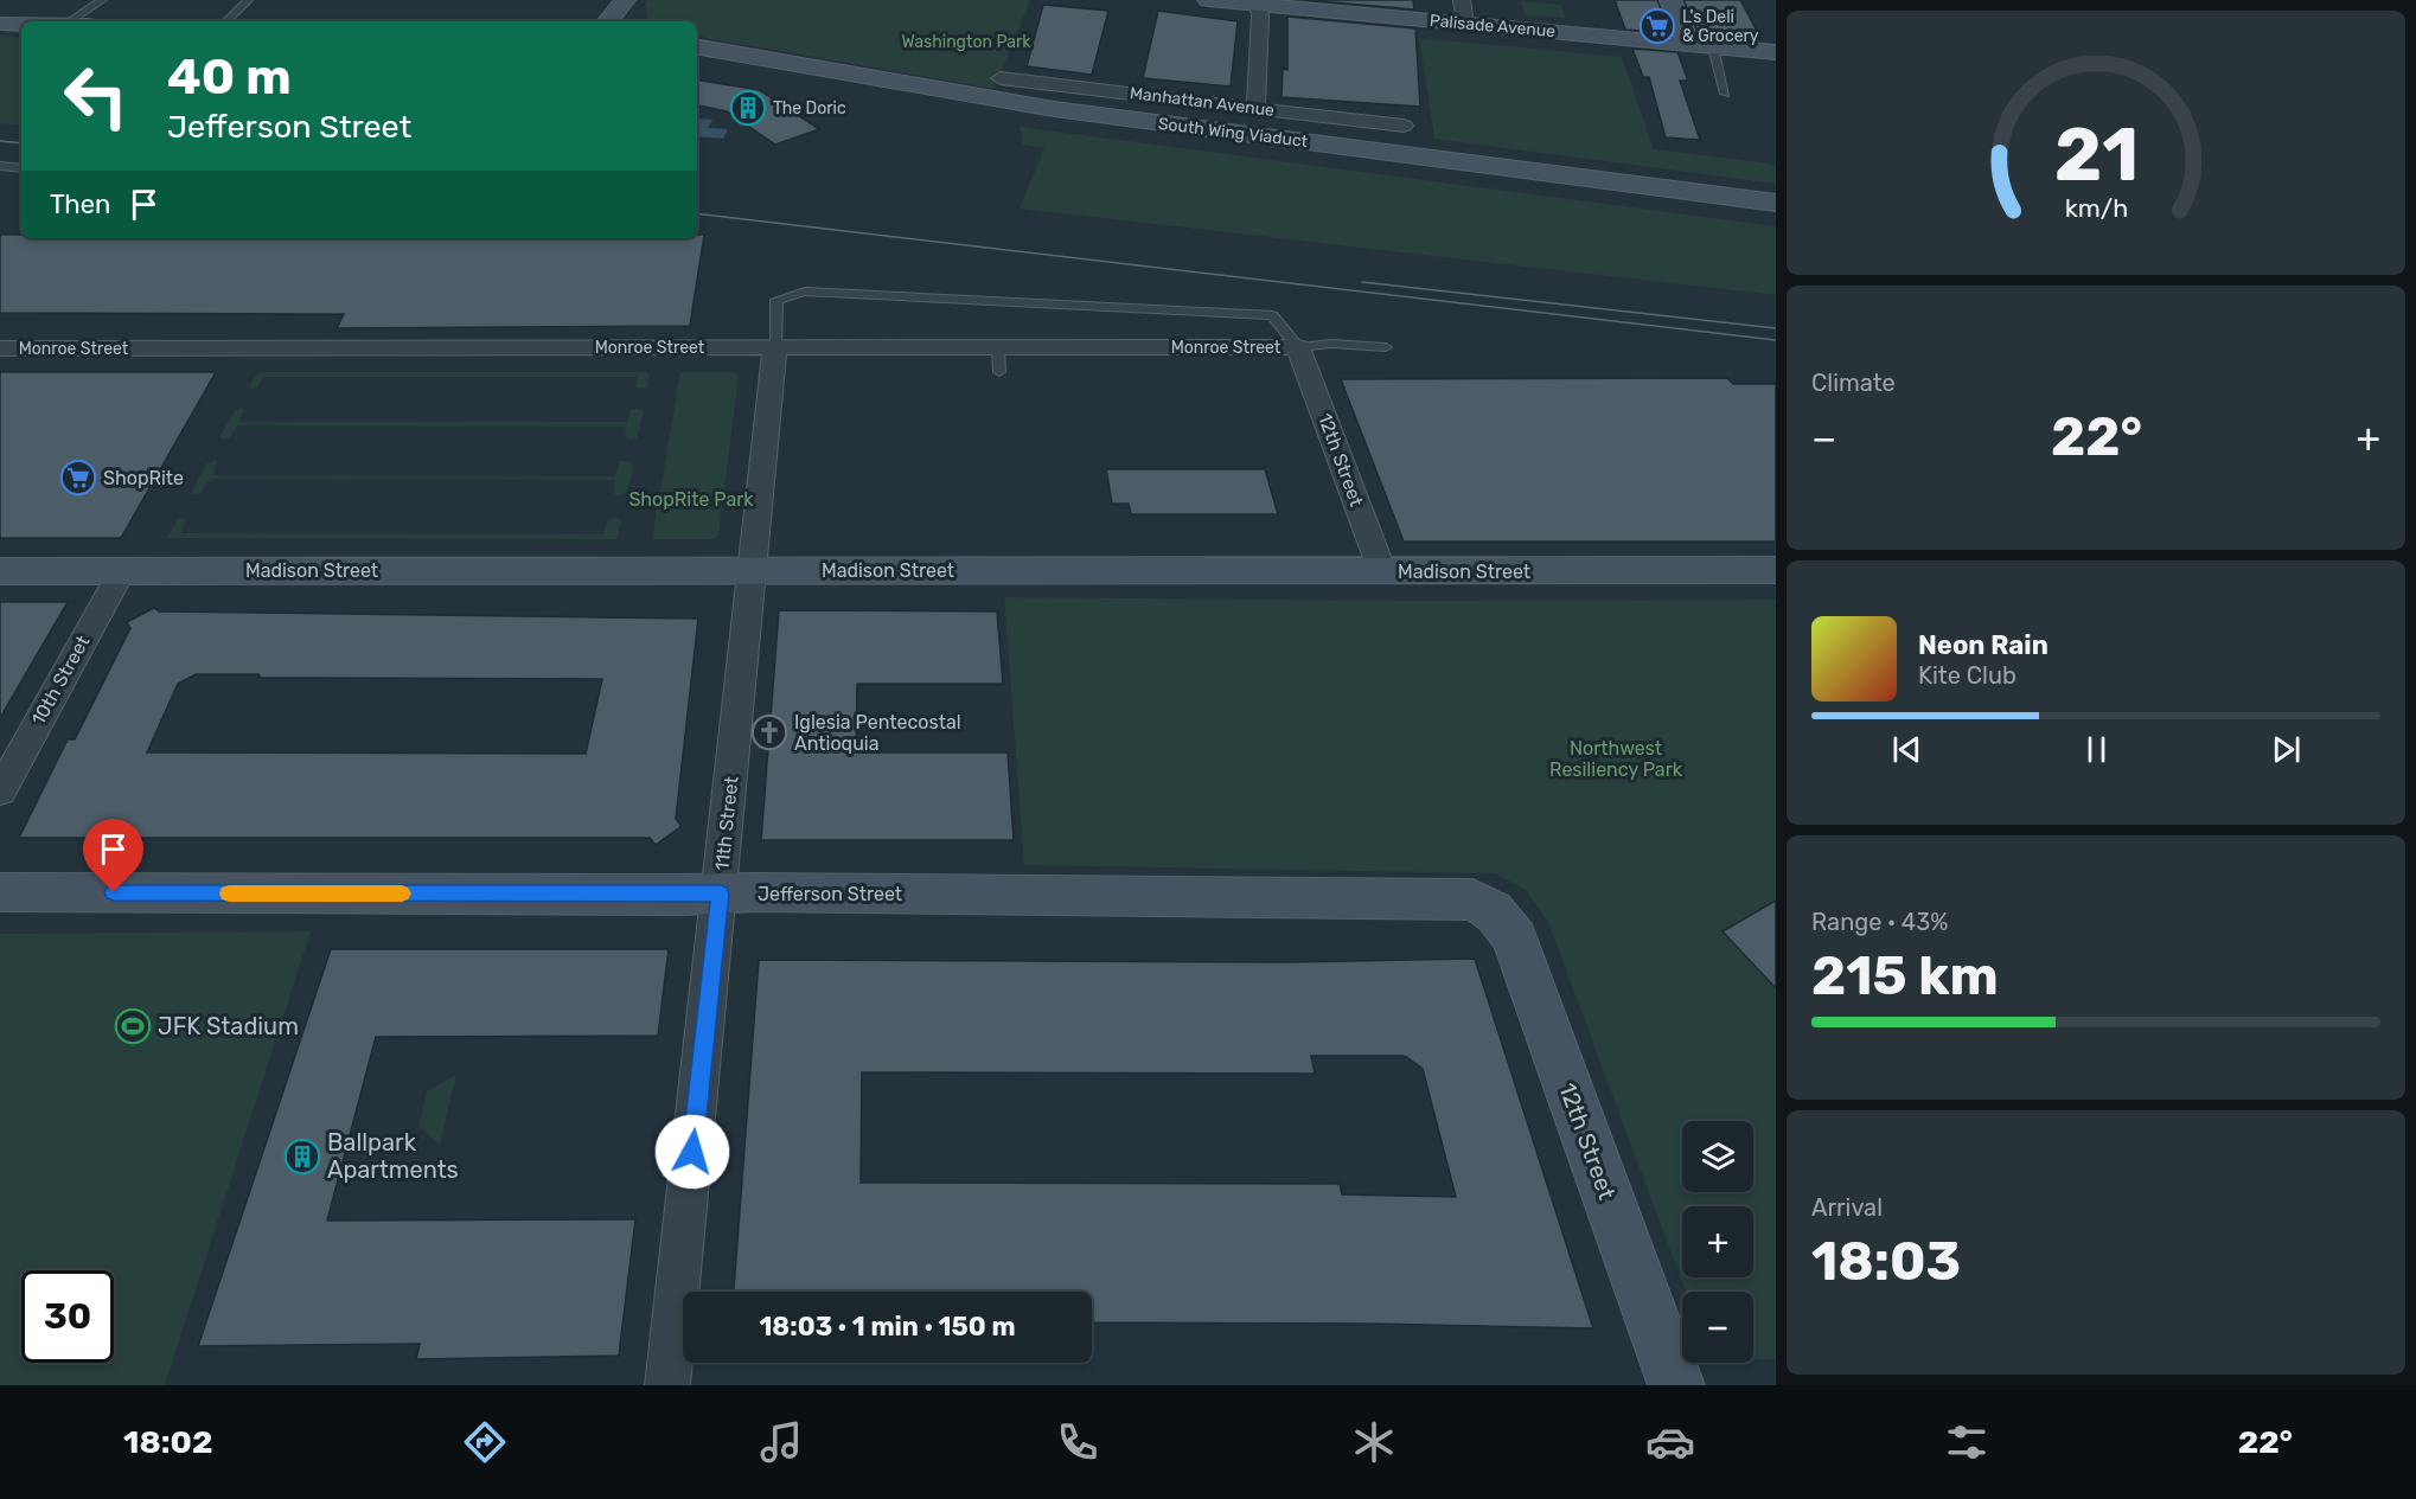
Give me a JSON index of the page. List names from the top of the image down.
{
  "streets": {
    "street": [
      "Palisade Avenue",
      "Manhattan Avenue",
      "South Wing Viaduct",
      "Monroe Street",
      "12th Street",
      "Madison Street",
      "10th Street",
      "11th Street",
      "Jefferson Street"
    ]
  },
  "crossings": [
    ["Monroe Street", "12th Street"],
    ["Monroe Street", "11th Street"],
    ["12th Street", "Madison Street"],
    ["12th Street", "Jefferson Street"],
    ["Madison Street", "10th Street"],
    ["Madison Street", "11th Street"],
    ["11th Street", "Jefferson Street"]
  ],
  "parks": ["Washington Park", "ShopRite Park", "Northwest Resiliency Park"],
  "places": {
    "supermarket": ["L's Deli & Grocery", "ShopRite"],
    "building": ["The Doric", "Ballpark Apartments"],
    "church": ["Iglesia Pentecostal Antioquia"],
    "sports": ["JFK Stadium"]
  },
  "page": {
    "turn": ["40 m", "Jefferson Street"],
    "then": "Then",
    "tile": [
      "Climate",
      ["Range · 43%", "215 km"],
      ["Arrival", "18:03"]
    ],
    "heat": ["−", "22°", "+"],
    "song": ["Neon Rain", "Kite Club"],
    "map_buttons": ["+", "−"],
    "limit": "30",
    "trip": "18:03 · 1 min · 150 m",
    "tabs": ["18:02", "22°"],
    "gauge": ["21", "km/h"]
  }
}
